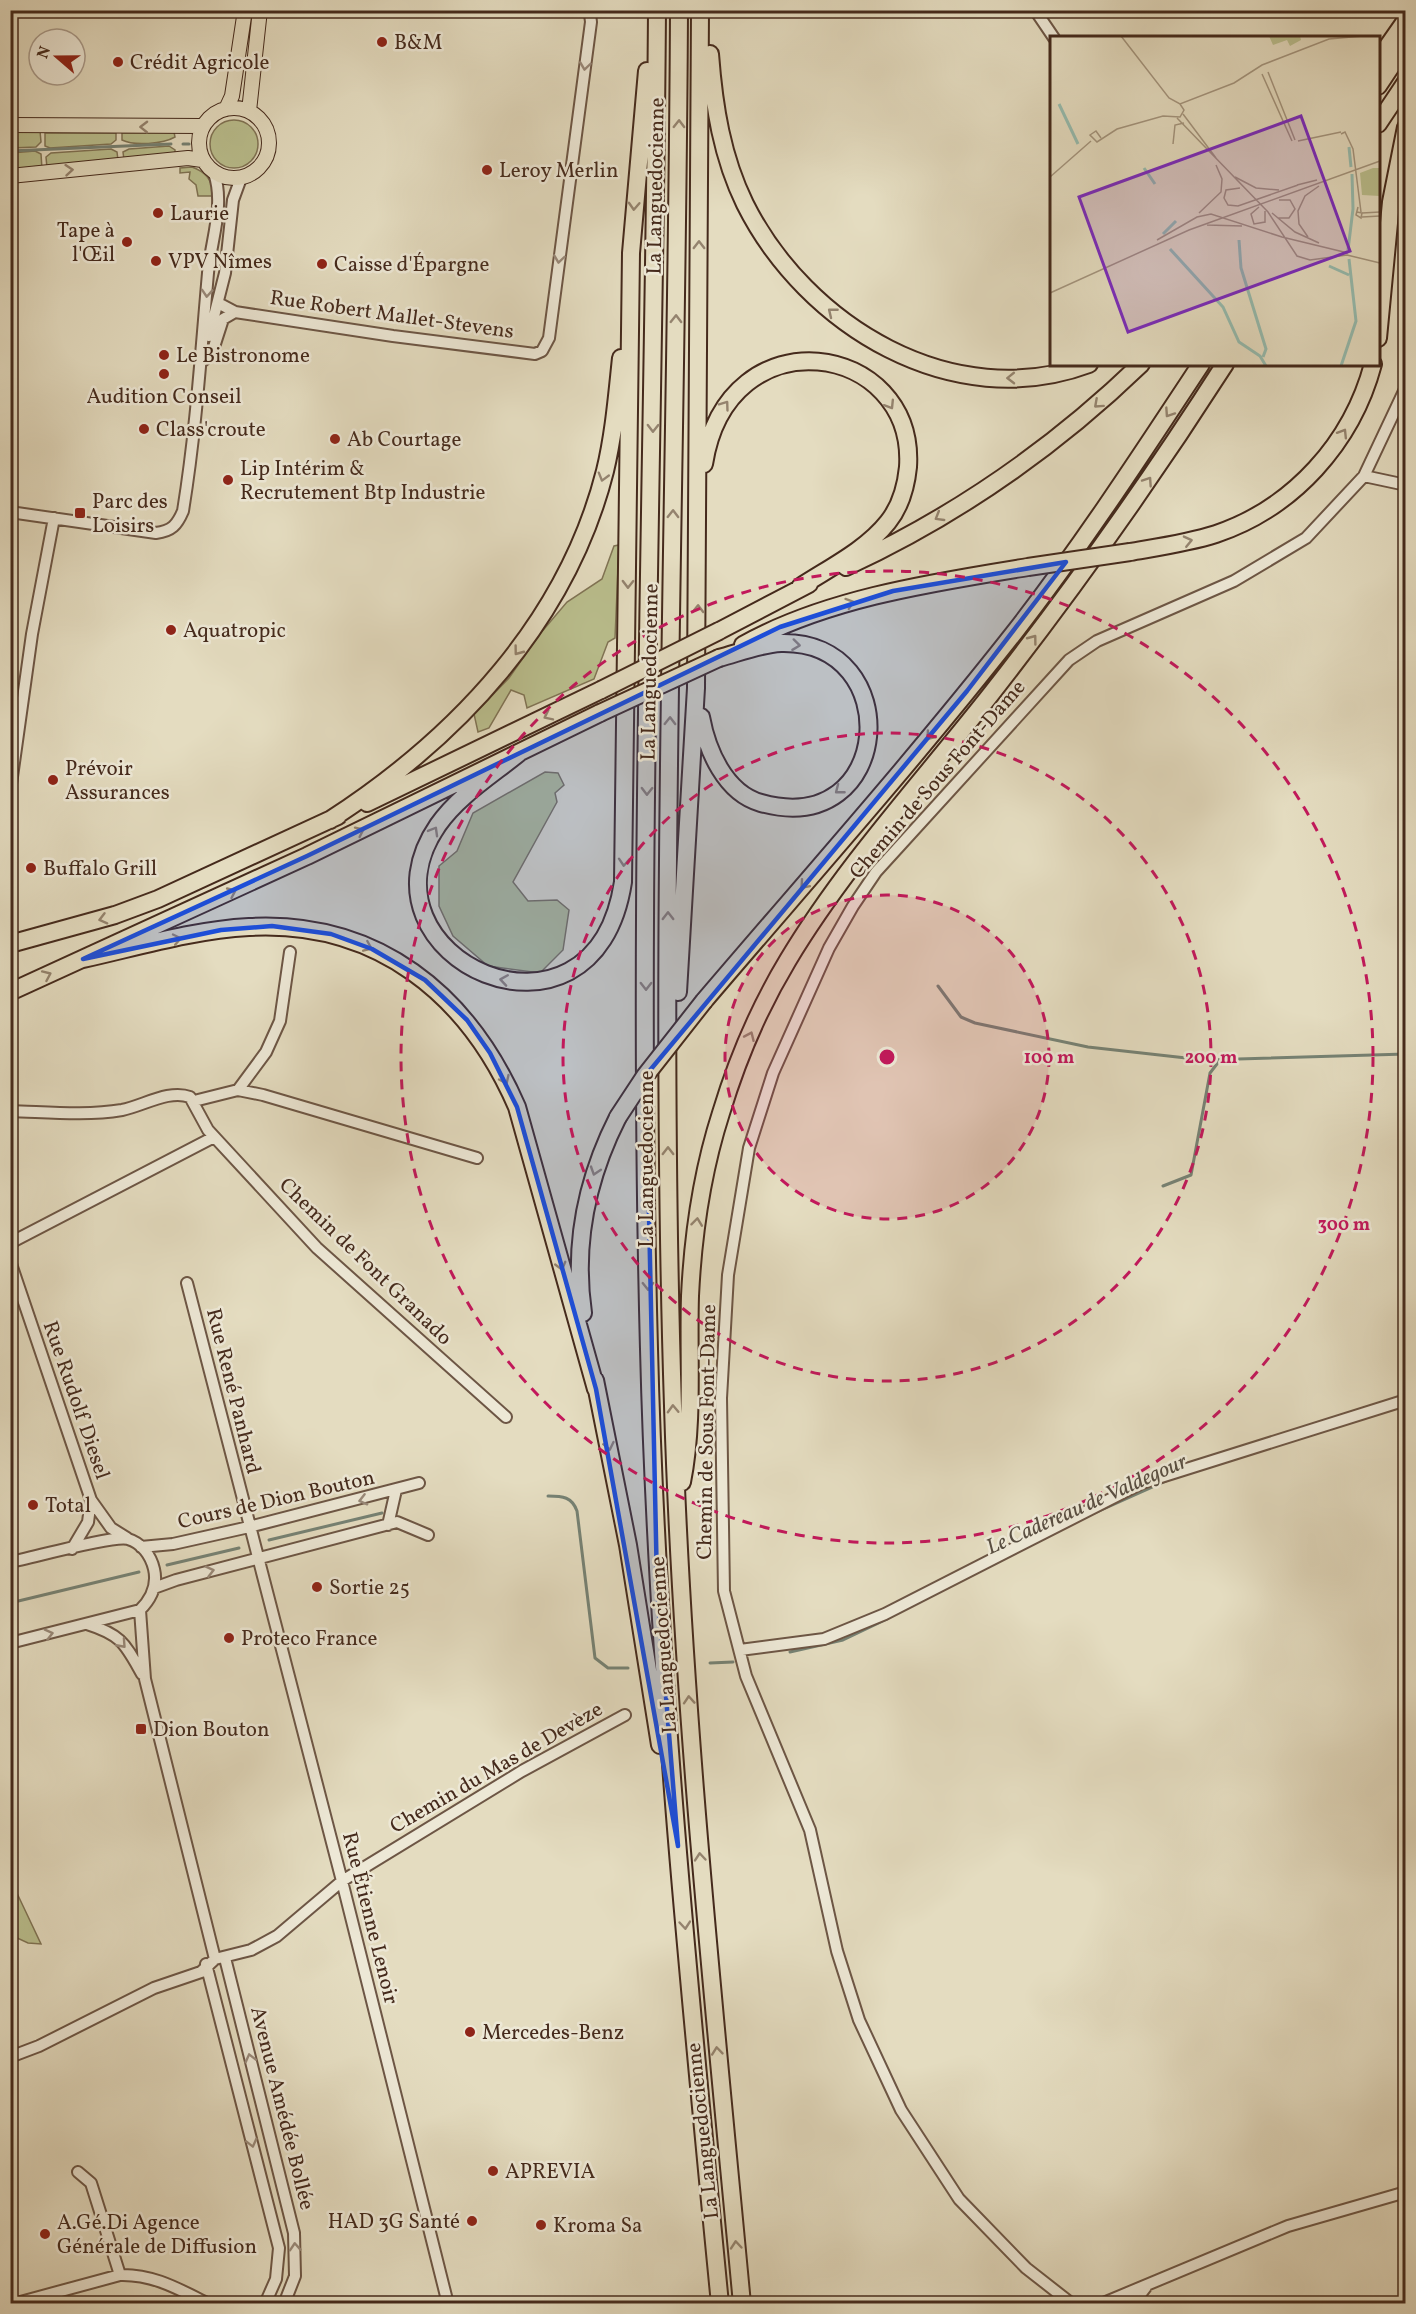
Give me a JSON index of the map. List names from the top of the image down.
{
  "streets": {
    "highway": ["La Languedocienne"],
    "street": [
      "Rue Robert Mallet-Stevens",
      "Chemin de Sous Font-Dame",
      "Chemin de Font Granado",
      "Rue René Panhard",
      "Rue Rudolf Diesel",
      "Cours de Dion Bouton",
      "Chemin du Mas de Devèze",
      "Rue Étienne Lenoir",
      "Avenue Amédée Bollée"
    ]
  },
  "crossings": [
    ["Rue René Panhard", "Cours de Dion Bouton"],
    ["Rue René Panhard", "Rue Étienne Lenoir"],
    ["Rue Rudolf Diesel", "Cours de Dion Bouton"],
    ["Chemin du Mas de Devèze", "Rue Étienne Lenoir"],
    ["Chemin du Mas de Devèze", "Avenue Amédée Bollée"]
  ],
  "water": ["Le Cadereau de Valdegour"],
  "places": {
    "other": [
      "B&M",
      "Crédit Agricole",
      "Leroy Merlin",
      "Laurie",
      "Tape à l'Œil",
      "VPV Nîmes",
      "Caisse d'Épargne",
      "Le Bistronome",
      "Audition Conseil",
      "Class'croute",
      "Ab Courtage",
      "Lip Intérim & Recrutement Btp Industrie",
      "Aquatropic",
      "Prévoir Assurances",
      "Buffalo Grill",
      "Total",
      "Sortie 25",
      "Proteco France",
      "Mercedes-Benz",
      "APREVIA",
      "HAD 3G Santé",
      "Kroma Sa",
      "A.Gé.Di Agence Générale de Diffusion"
    ],
    "transit": ["Parc des Loisirs", "Dion Bouton"]
  },
  "north": "left",
  "rings": ["100 m", "200 m", "300 m"]
}
